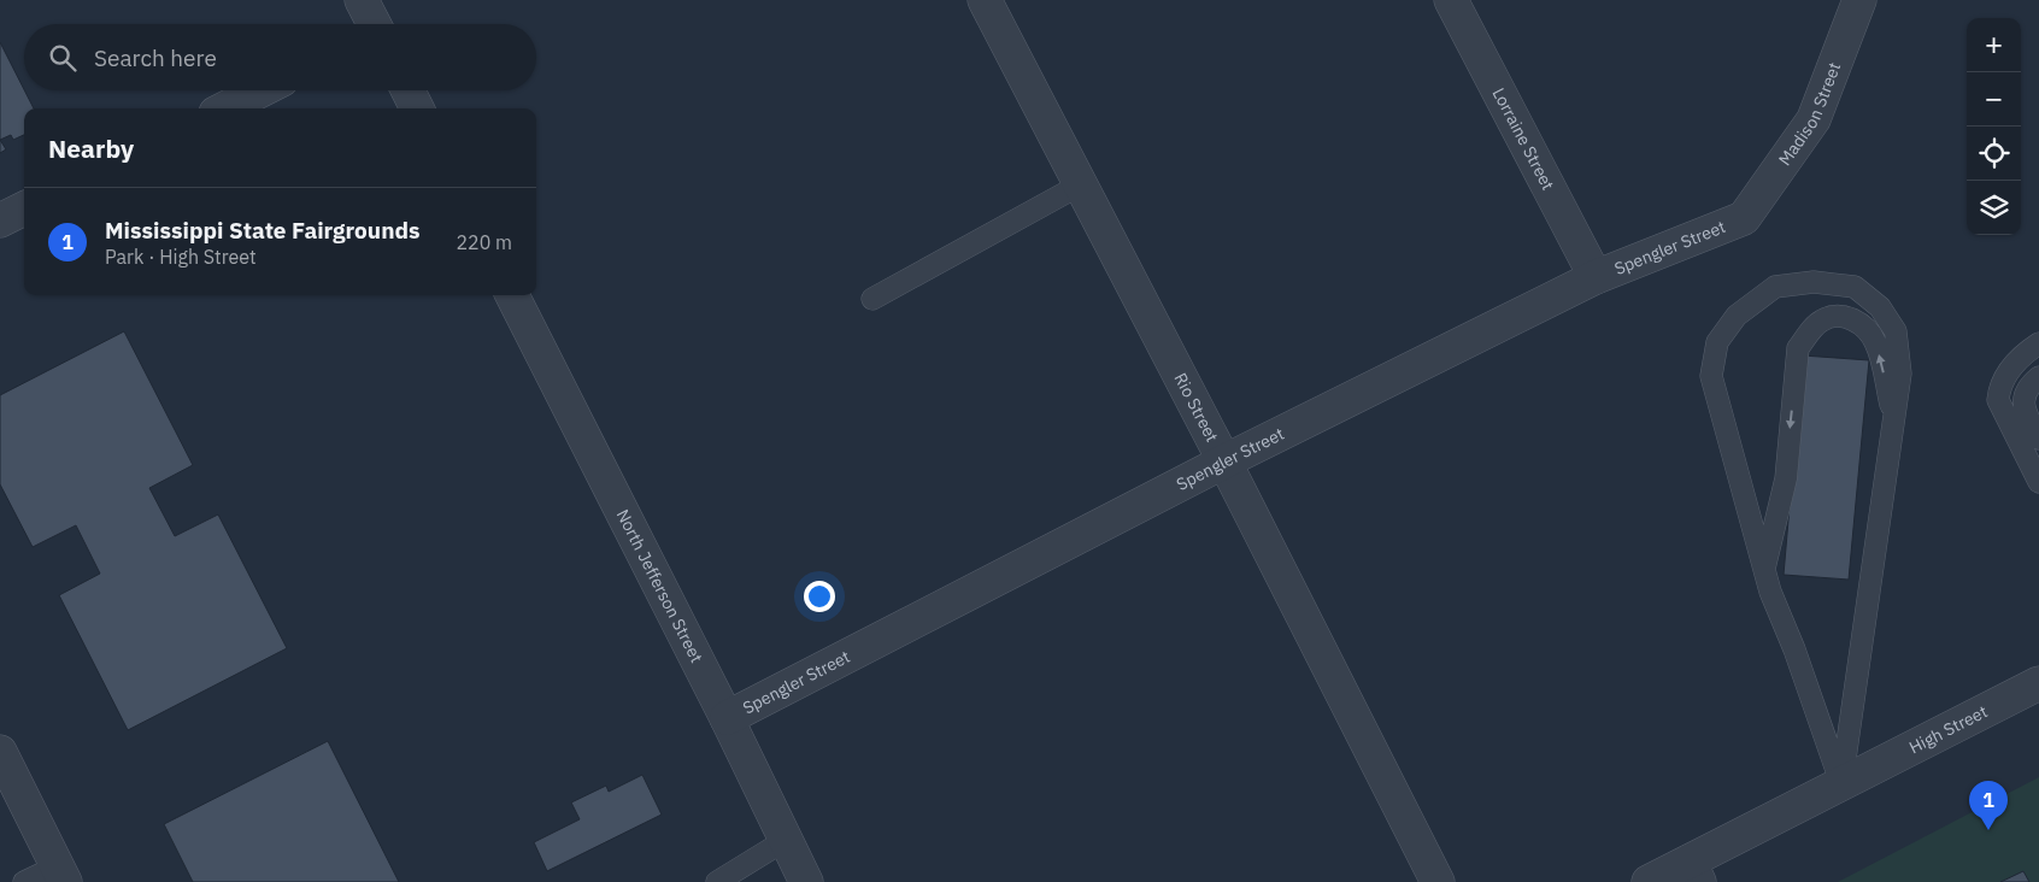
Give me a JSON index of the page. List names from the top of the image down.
{
  "streets": {
    "street": [
      "Madison Street",
      "Lorraine Street",
      "Spengler Street",
      "Rio Street",
      "North Jefferson Street",
      "High Street"
    ]
  },
  "crossings": [
    ["Madison Street", "Spengler Street"],
    ["Lorraine Street", "Spengler Street"],
    ["Spengler Street", "Rio Street"],
    ["Spengler Street", "North Jefferson Street"]
  ],
  "page": {
    "map_buttons": ["+", "−"],
    "search": "Search here",
    "heading": "Nearby",
    "list": [
      {
        "mark": "1",
        "name": "Mississippi State Fairgrounds",
        "note": "Park · High Street",
        "value": "220 m"
      }
    ],
    "pins": "1"
  }
}
